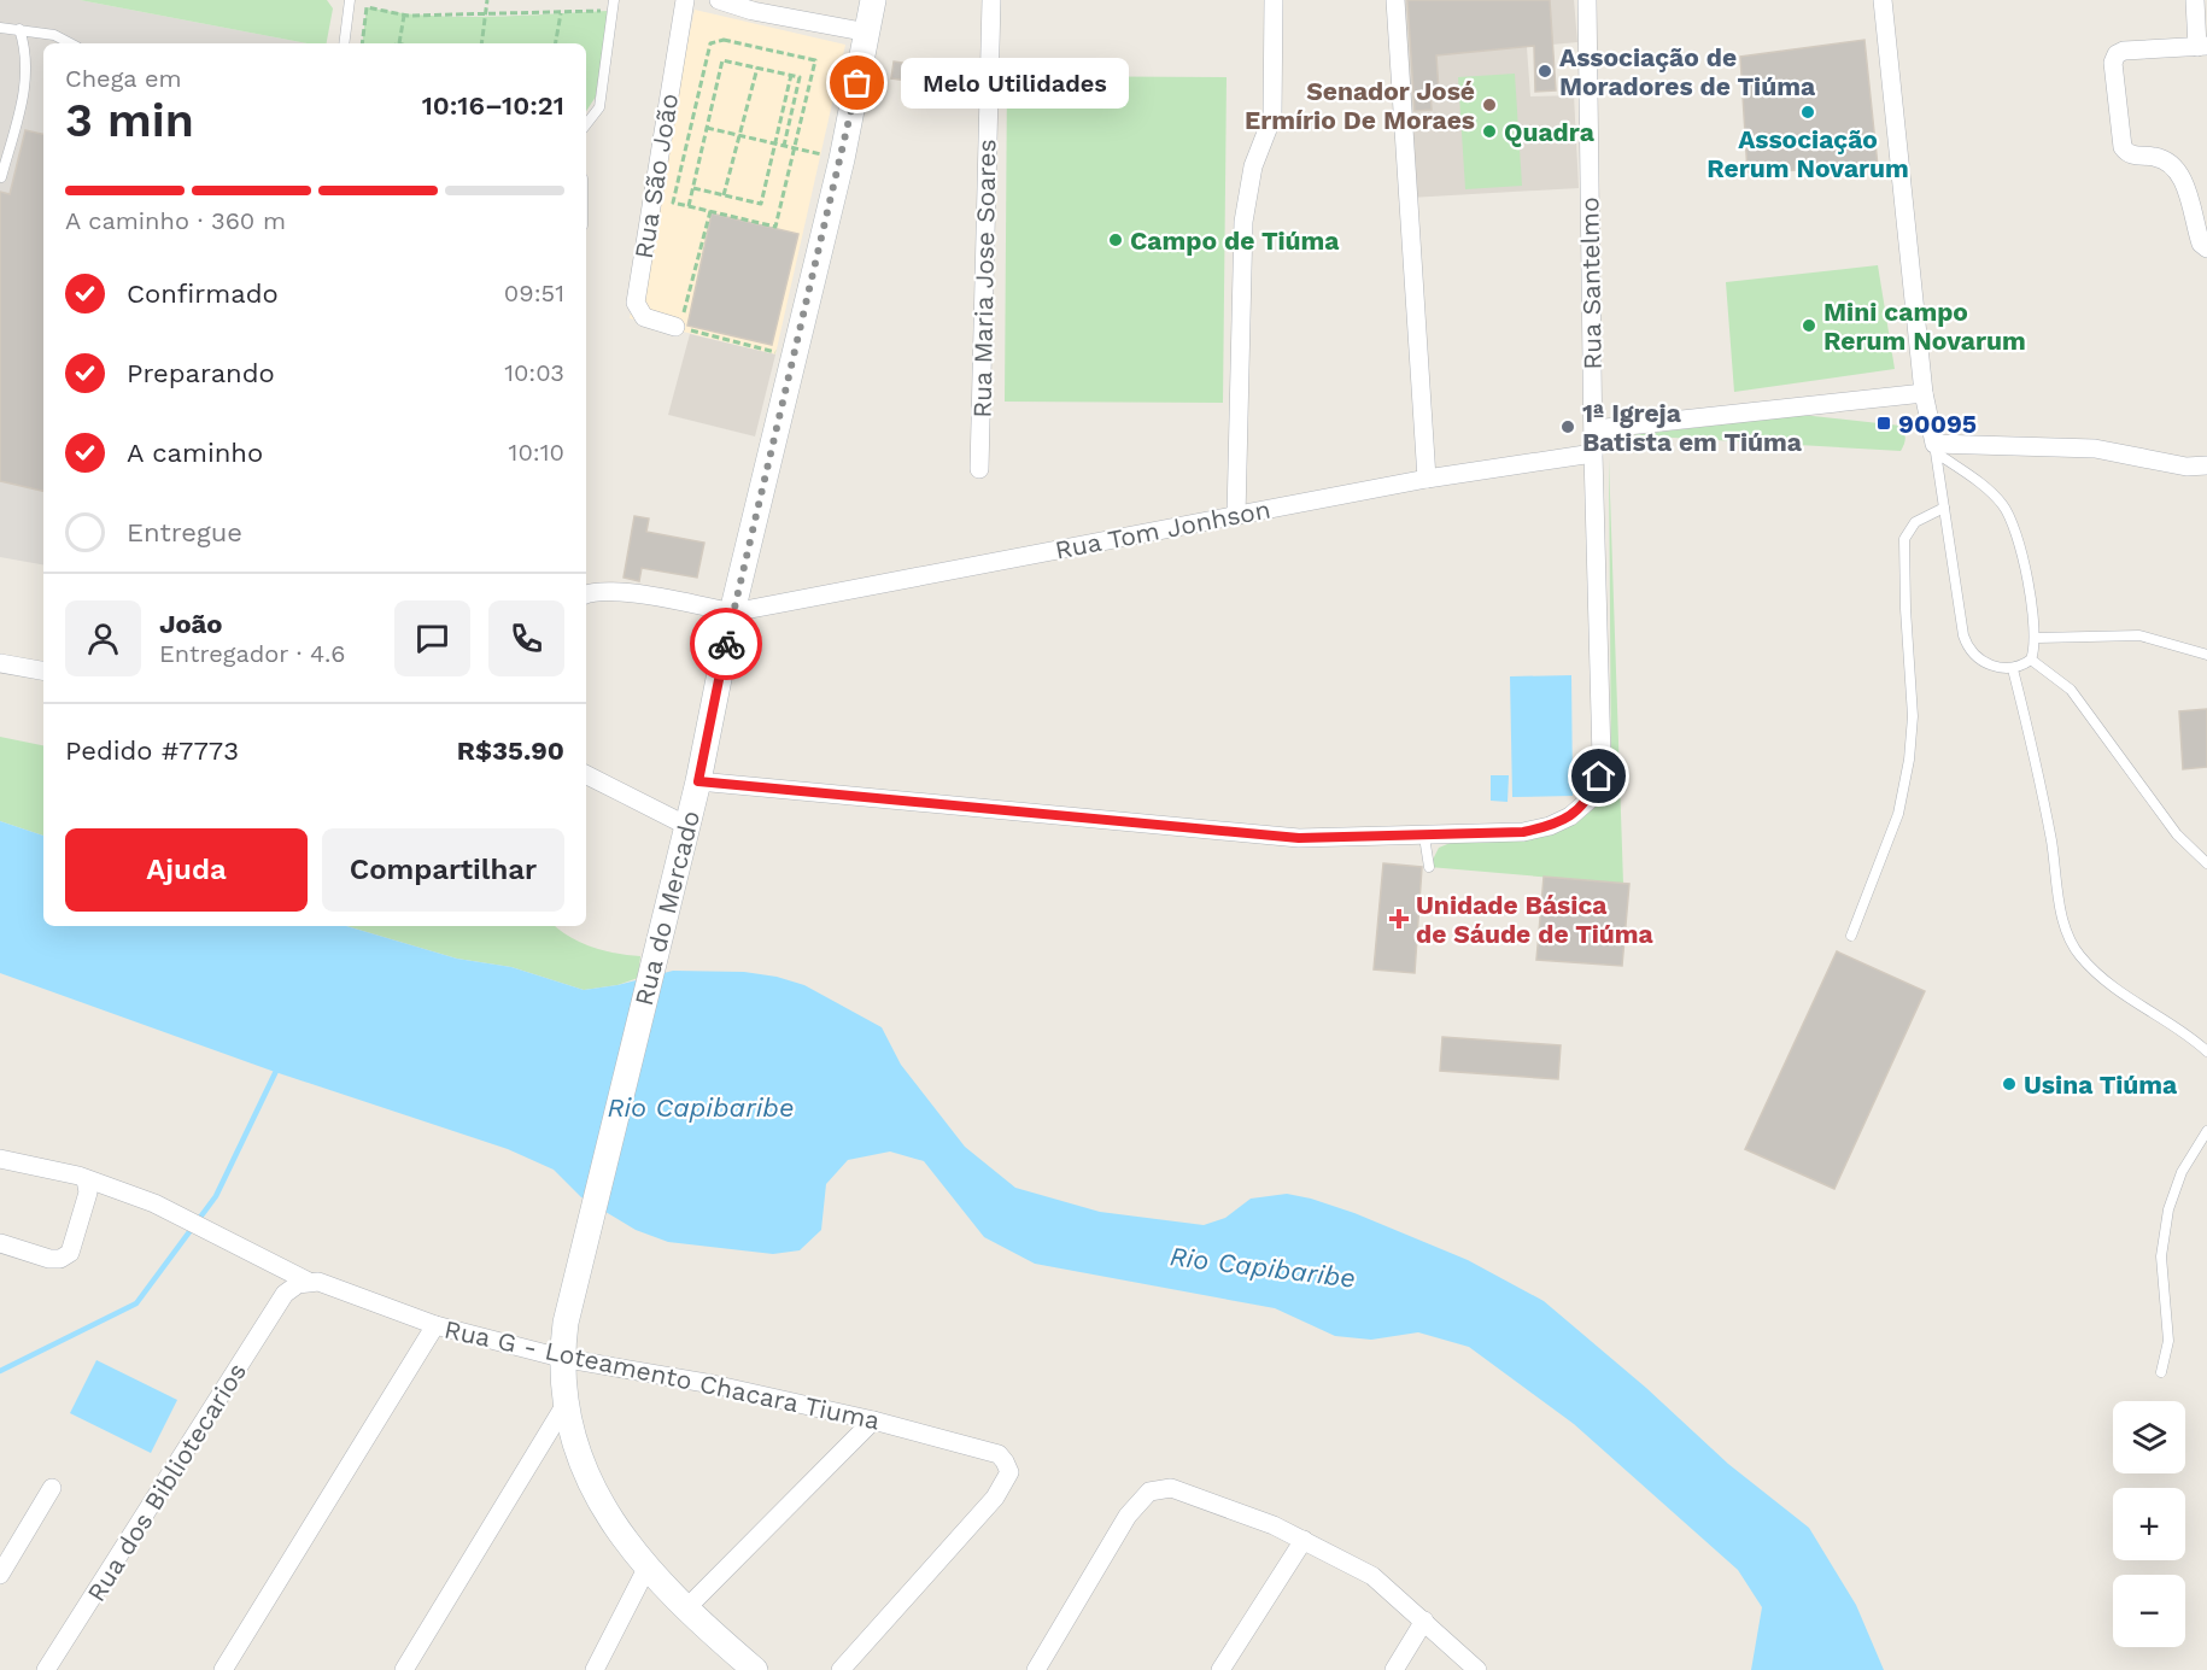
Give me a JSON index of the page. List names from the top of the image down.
{
  "streets": {
    "main road": ["Rua do Mercado"],
    "street": [
      "Rua São João",
      "Rua Maria Jose Soares",
      "Rua Santelmo",
      "Rua Tom Jonhson",
      "Rua G - Loteamento Chacara Tiuma",
      "Rua dos Bibliotecarios"
    ]
  },
  "crossings": [
    ["Rua Santelmo", "Rua Tom Jonhson"],
    ["Rua Tom Jonhson", "Rua do Mercado"],
    ["Rua do Mercado", "Rua G - Loteamento Chacara Tiuma"],
    ["Rua G - Loteamento Chacara Tiuma", "Rua dos Bibliotecarios"]
  ],
  "water": ["Rio Capibaribe"],
  "places": {
    "other": [
      "Associação de Moradores de Tiúma",
      "Melo Utilidades",
      "Senador José Ermírio De Moraes",
      "Associação Rerum Novarum",
      "Quadra",
      "Campo de Tiúma",
      "Mini campo Rerum Novarum",
      "1ª Igreja Batista em Tiúma",
      "Usina Tiúma"
    ],
    "transit": ["90095"],
    "health": ["Unidade Básica de Sáude de Tiúma"]
  },
  "page": {
    "heading": ["3 min", "Chega em", "10:16–10:21"],
    "panel": [
      "João",
      "Entregador · 4.6",
      "Pedido #7773",
      "R$35.90"
    ],
    "bubble": "Melo Utilidades",
    "bar": "A caminho · 360 m",
    "list": [
      ["Confirmado", "09:51"],
      ["Preparando", "10:03"],
      ["A caminho", "10:10"],
      "Entregue"
    ],
    "buttons": ["Ajuda", "Compartilhar"],
    "map_buttons": ["+", "−"]
  }
}
